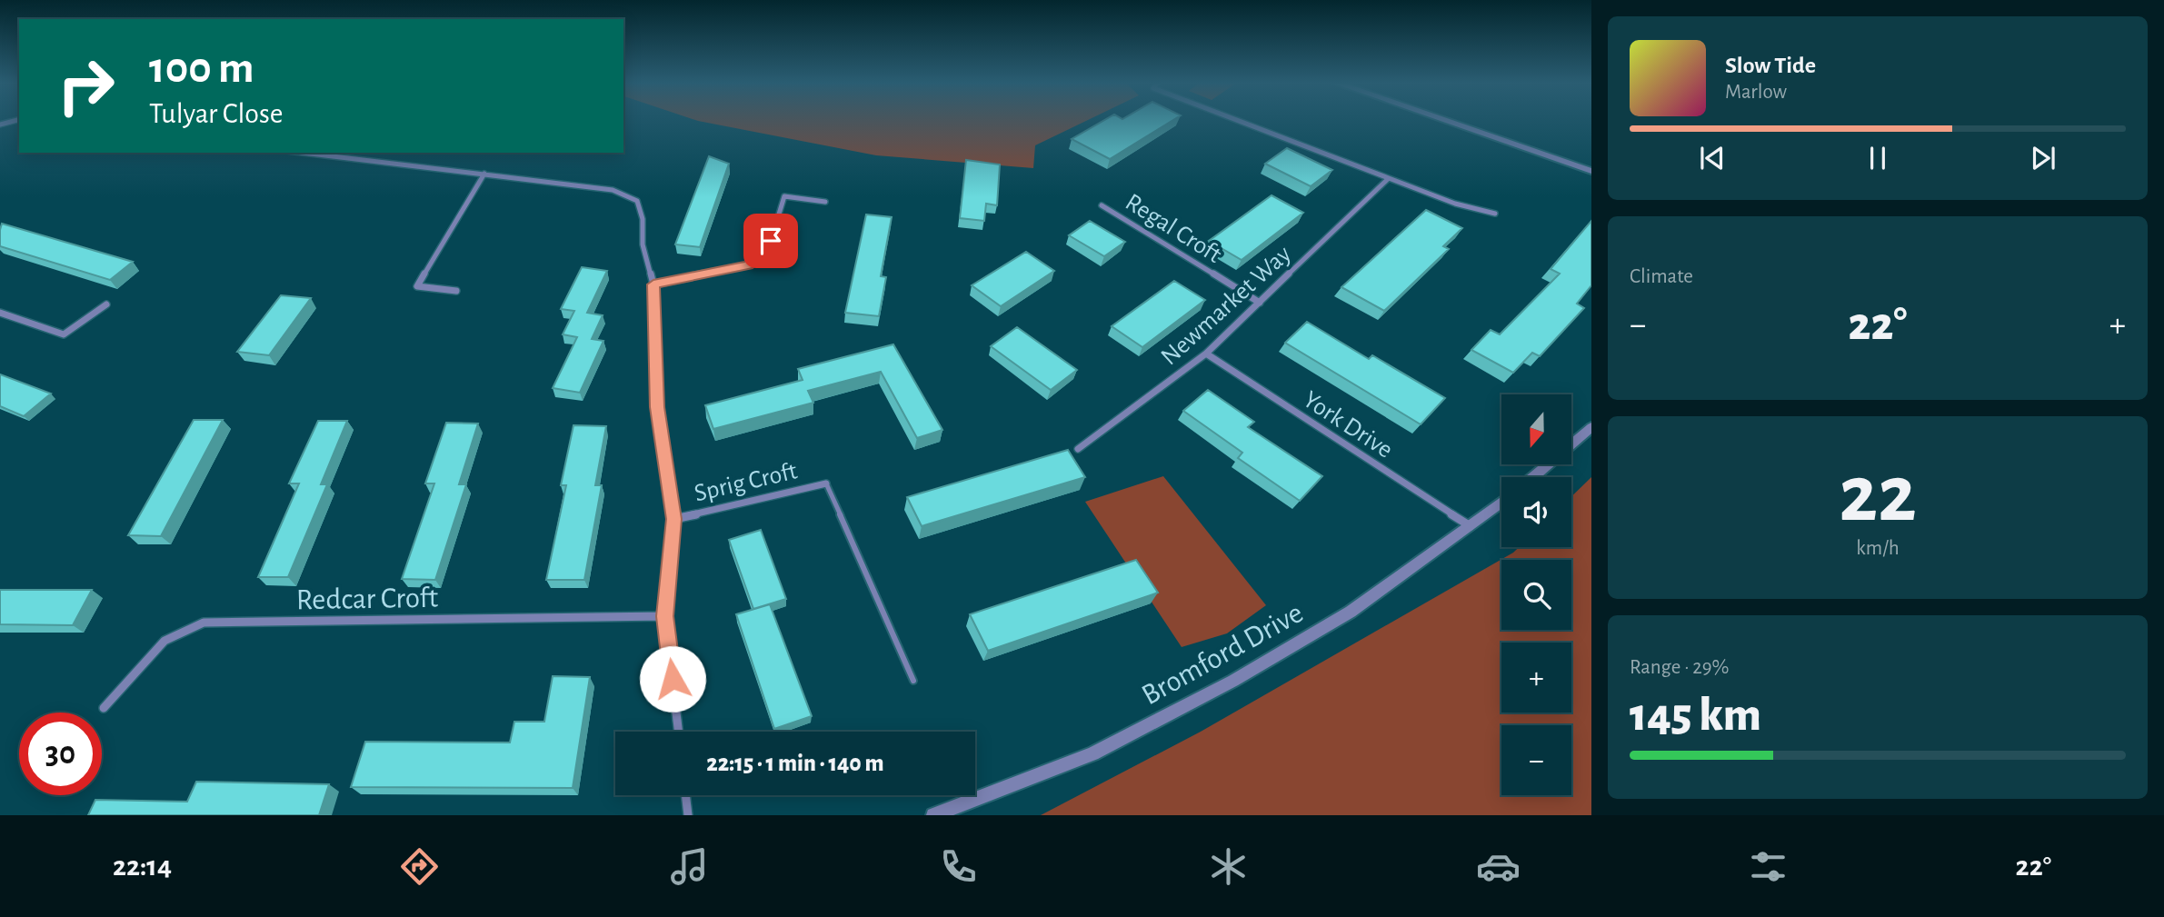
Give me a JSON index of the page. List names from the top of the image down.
{
  "streets": {
    "street": [
      "Regal Croft",
      "Newmarket Way",
      "York Drive",
      "Sprig Croft",
      "Redcar Croft",
      "Bromford Drive"
    ]
  },
  "crossings": [
    ["Regal Croft", "Newmarket Way"],
    ["Newmarket Way", "York Drive"],
    ["York Drive", "Bromford Drive"]
  ],
  "north": "bottom",
  "page": {
    "turn": ["100 m", "Tulyar Close"],
    "song": ["Slow Tide", "Marlow"],
    "tile": [
      "Climate",
      ["22", "km/h"],
      ["Range · 29%", "145 km"]
    ],
    "heat": ["−", "22°", "+"],
    "map_buttons": ["+", "−"],
    "limit": "30",
    "trip": "22:15 · 1 min · 140 m",
    "tabs": ["22:14", "22°"]
  }
}
